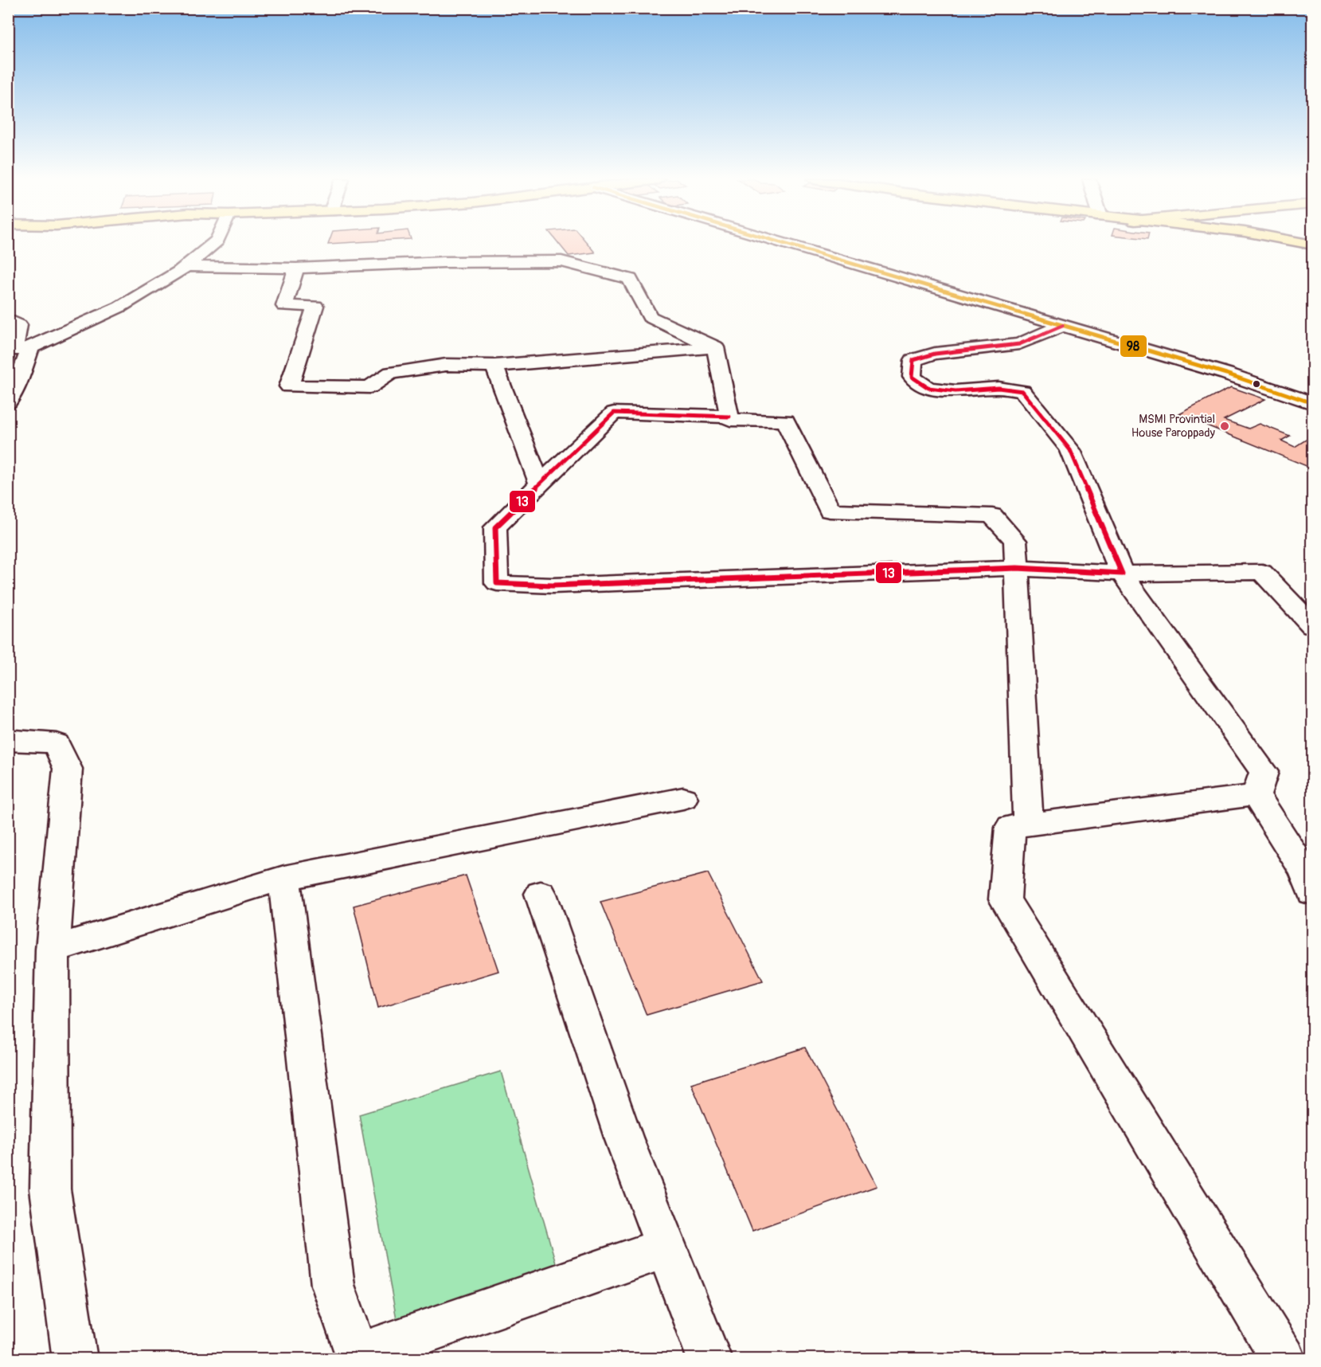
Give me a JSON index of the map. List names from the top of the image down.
{
  "places": ["MSMI Provintial House Paroppady"],
  "lines": ["transit line 98", "transit line 13"]
}
